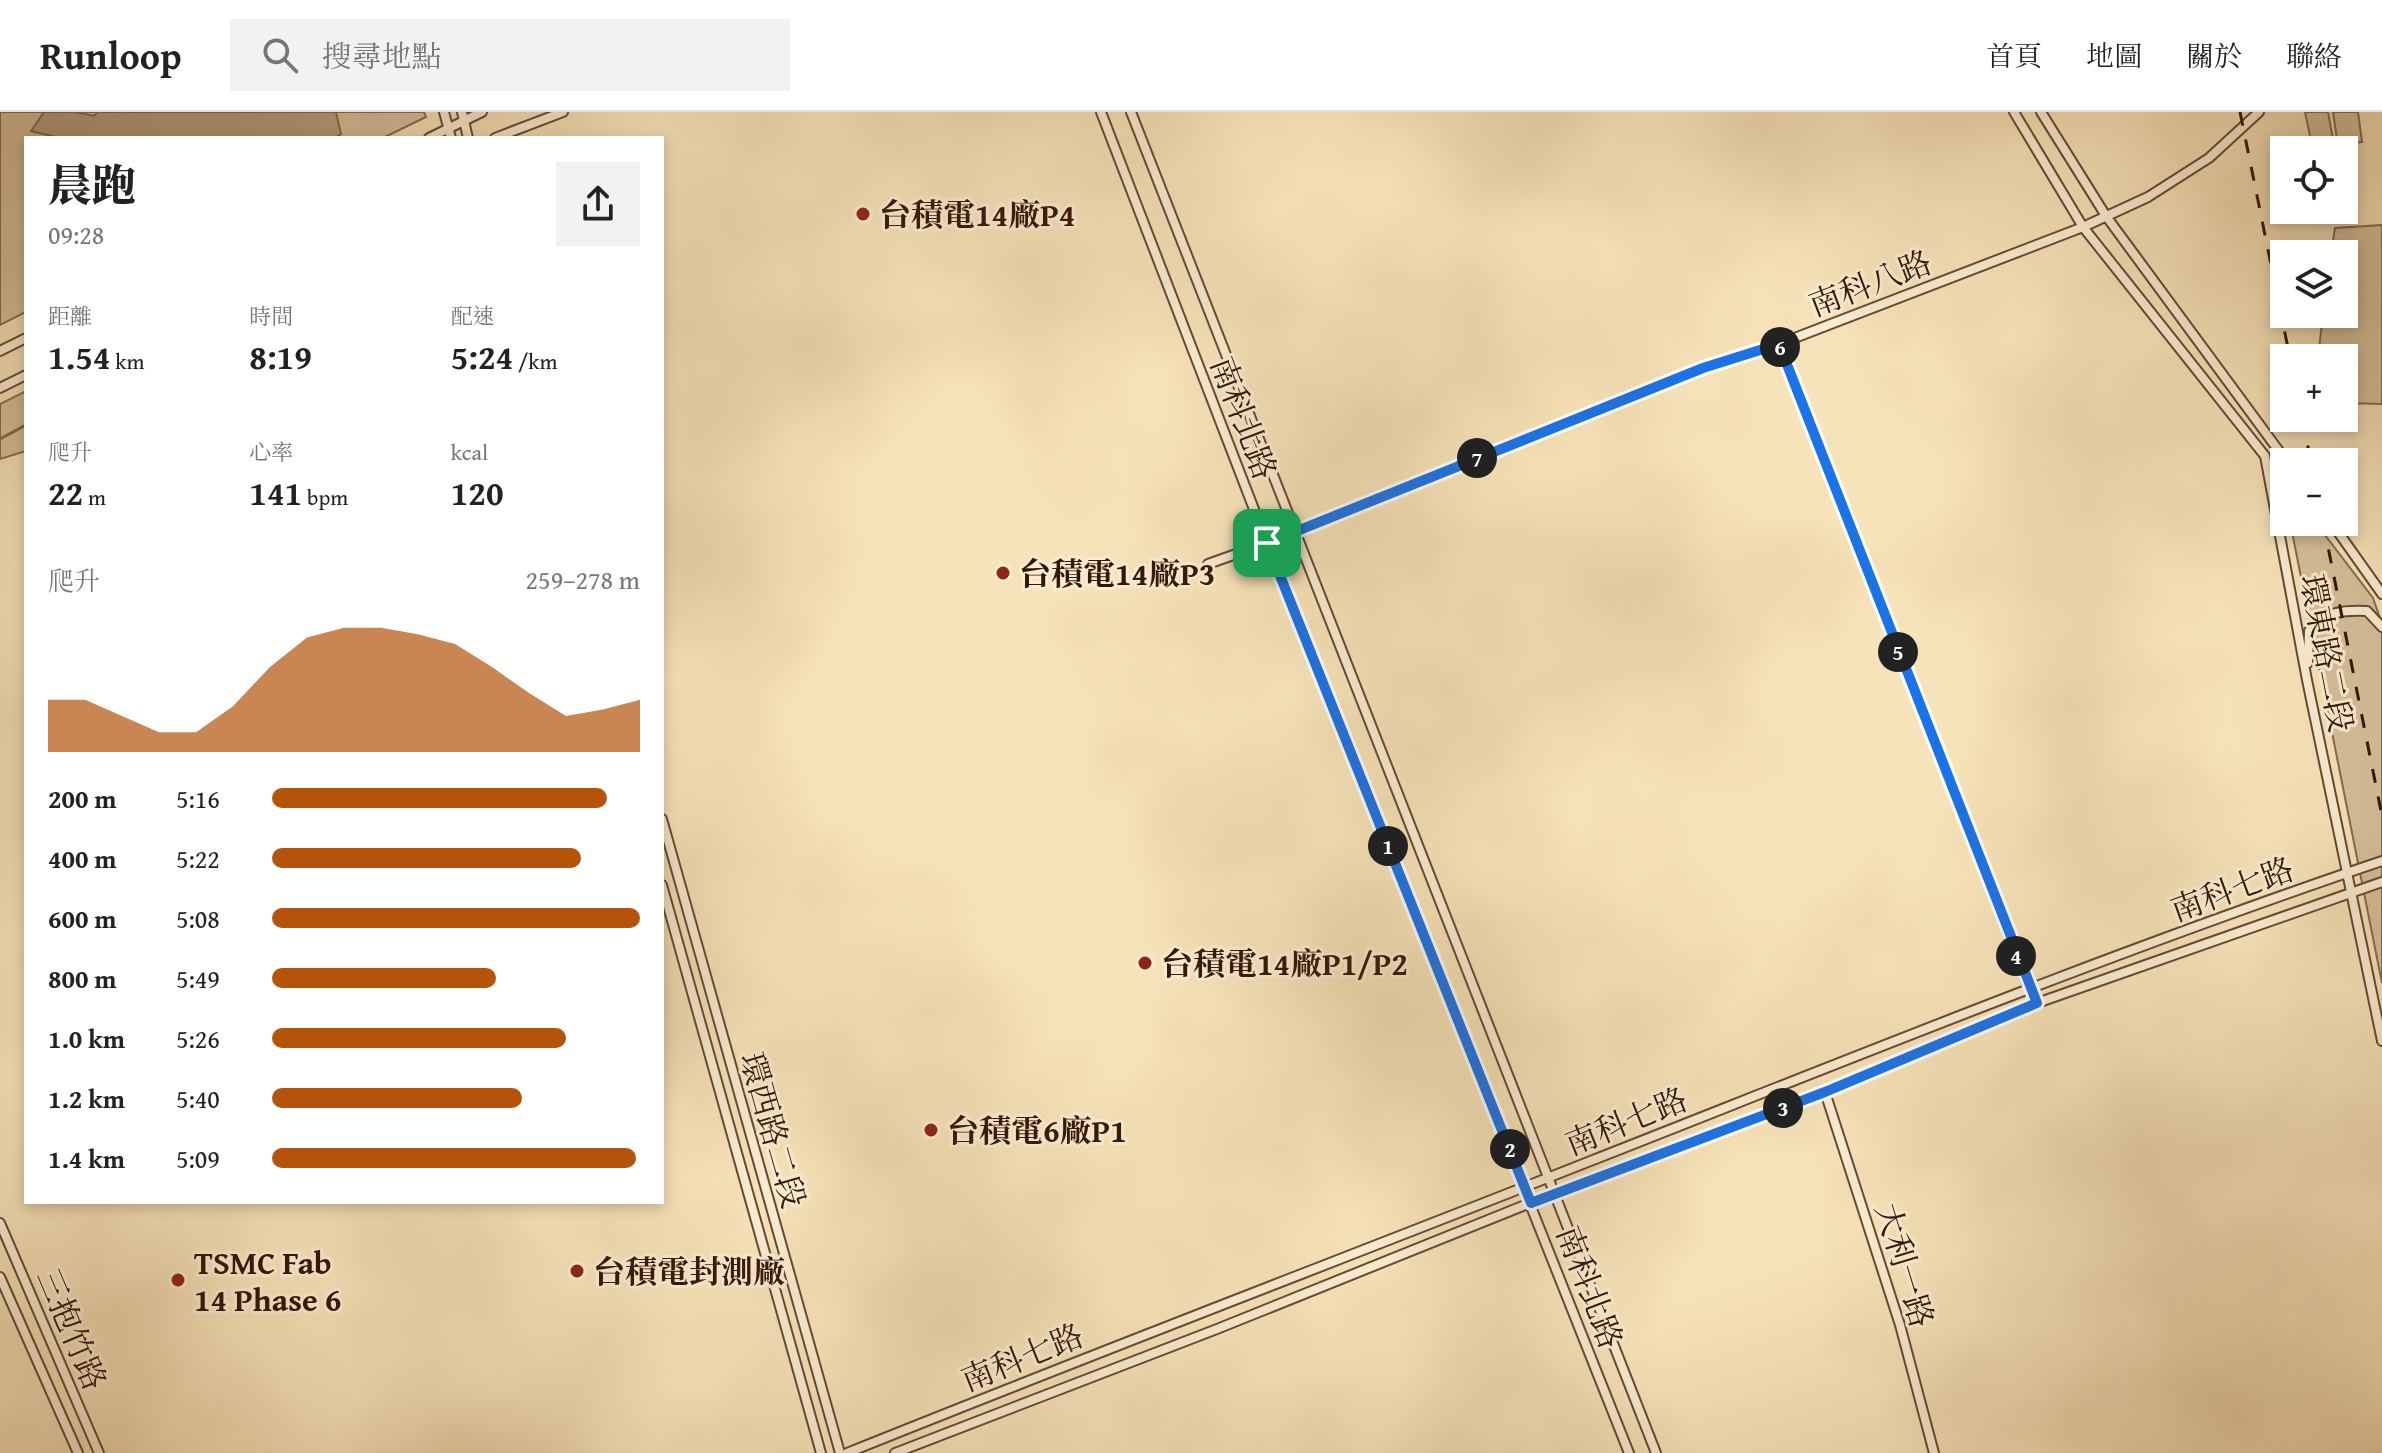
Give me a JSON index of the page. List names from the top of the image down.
{
  "streets": {
    "street": [
      "南科八路",
      "南科北路",
      "環東路二段",
      "南科七路",
      "環西路二段",
      "大利一路",
      "三抱竹路"
    ]
  },
  "crossings": [
    ["南科八路", "南科北路"],
    ["南科八路", "環東路二段"],
    ["南科北路", "南科七路"],
    ["環東路二段", "南科七路"],
    ["南科七路", "大利一路"]
  ],
  "places": [
    "台積電14廠P4",
    "台積電14廠P3",
    "台積電14廠P1/P2",
    "台積電6廠P1",
    "台積電封測廠",
    "TSMC Fab 14 Phase 6"
  ],
  "page": {
    "header": "Runloop",
    "search": "搜尋地點",
    "nav": [
      "首頁",
      "地圖",
      "關於",
      "聯絡"
    ],
    "map_buttons": ["+", "−"],
    "heading": ["晨跑", "09:28"],
    "stats": [
      ["距離", "1.54 km"],
      ["時間", "8:19"],
      ["配速", "5:24 /km"],
      ["爬升", "22 m"],
      ["心率", "141 bpm"],
      ["kcal", "120"]
    ],
    "pins": [
      "6",
      "7",
      "5",
      "1",
      "4",
      "3",
      "2"
    ],
    "chart": ["爬升", "259–278 m"],
    "list": [
      {
        "name": "200 m",
        "note": "5:16"
      },
      {
        "name": "400 m",
        "note": "5:22"
      },
      {
        "name": "600 m",
        "note": "5:08"
      },
      {
        "name": "800 m",
        "note": "5:49"
      },
      {
        "name": "1.0 km",
        "note": "5:26"
      },
      {
        "name": "1.2 km",
        "note": "5:40"
      },
      {
        "name": "1.4 km",
        "note": "5:09"
      }
    ]
  }
}
